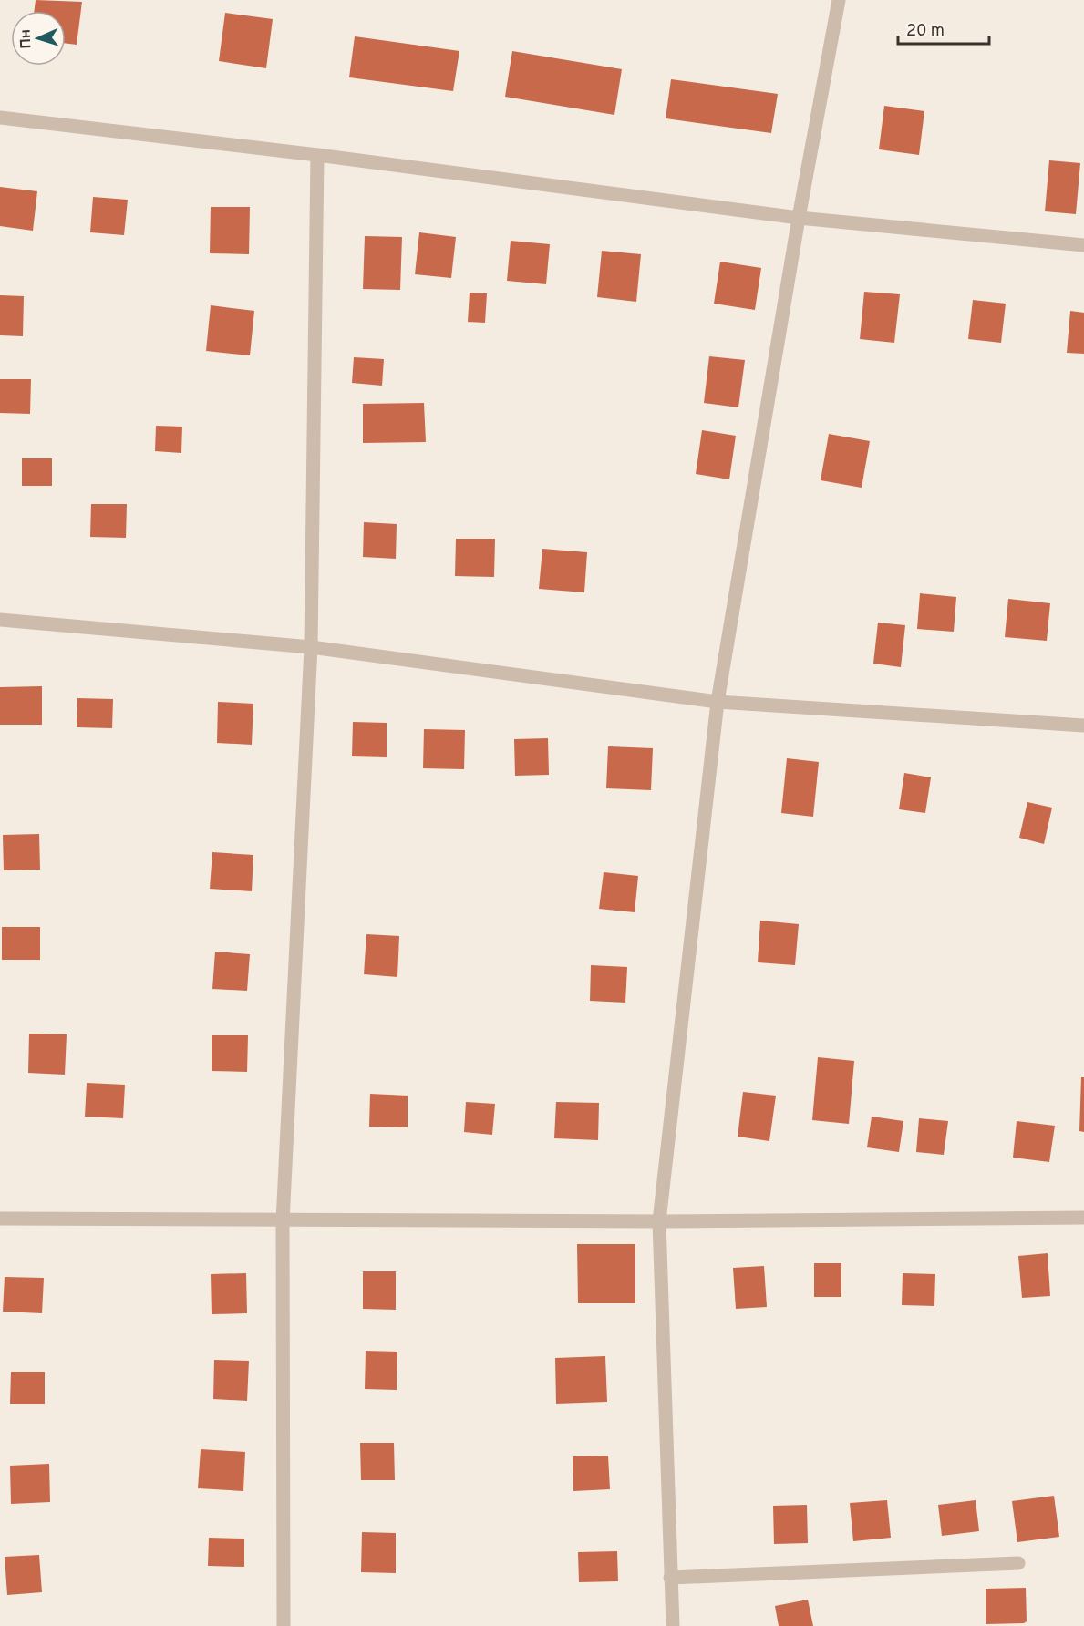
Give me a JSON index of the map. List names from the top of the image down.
{
  "scale_bar": "20 m",
  "north": "left"
}
